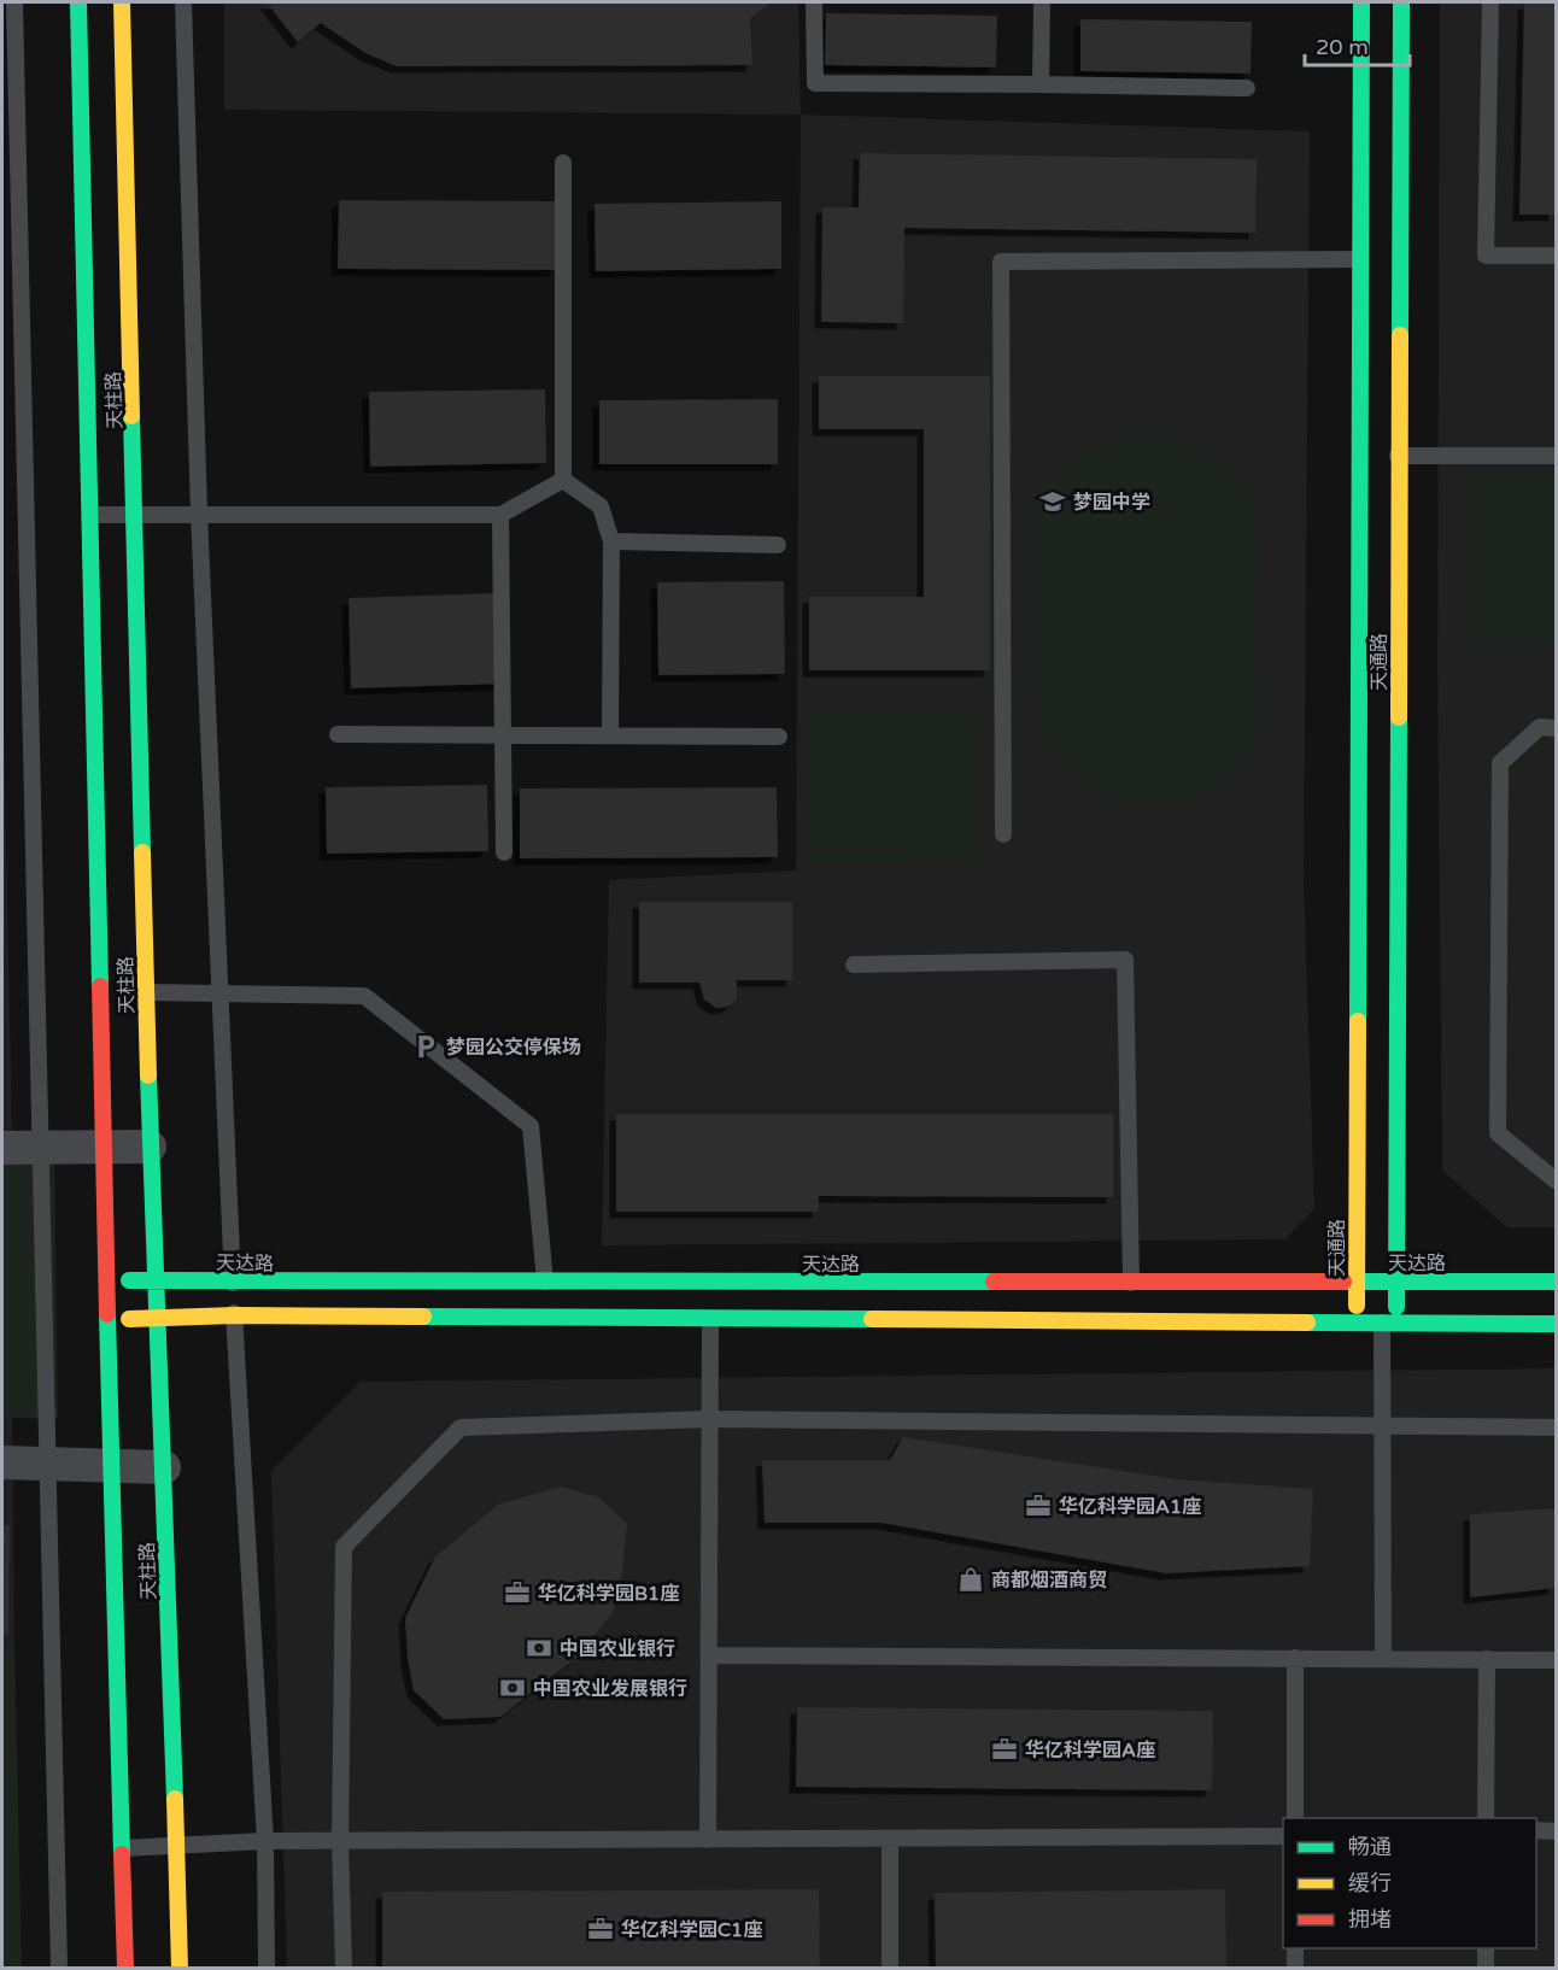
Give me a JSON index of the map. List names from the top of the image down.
{
  "streets": {
    "street": ["天柱路", "天通路", "天达路"]
  },
  "crossings": [
    ["天柱路", "天达路"],
    ["天通路", "天达路"]
  ],
  "places": {
    "school or university": ["梦园中学"],
    "parking": ["梦园公交停保场"],
    "office": [
      "华亿科学园A1座",
      "华亿科学园B1座",
      "华亿科学园A座",
      "华亿科学园C1座"
    ],
    "shop": ["商都烟酒商贸"],
    "bank": ["中国农业银行", "中国农业发展银行"]
  },
  "legend": ["畅通", "缓行", "拥堵"],
  "scale_bar": "20 m"
}
